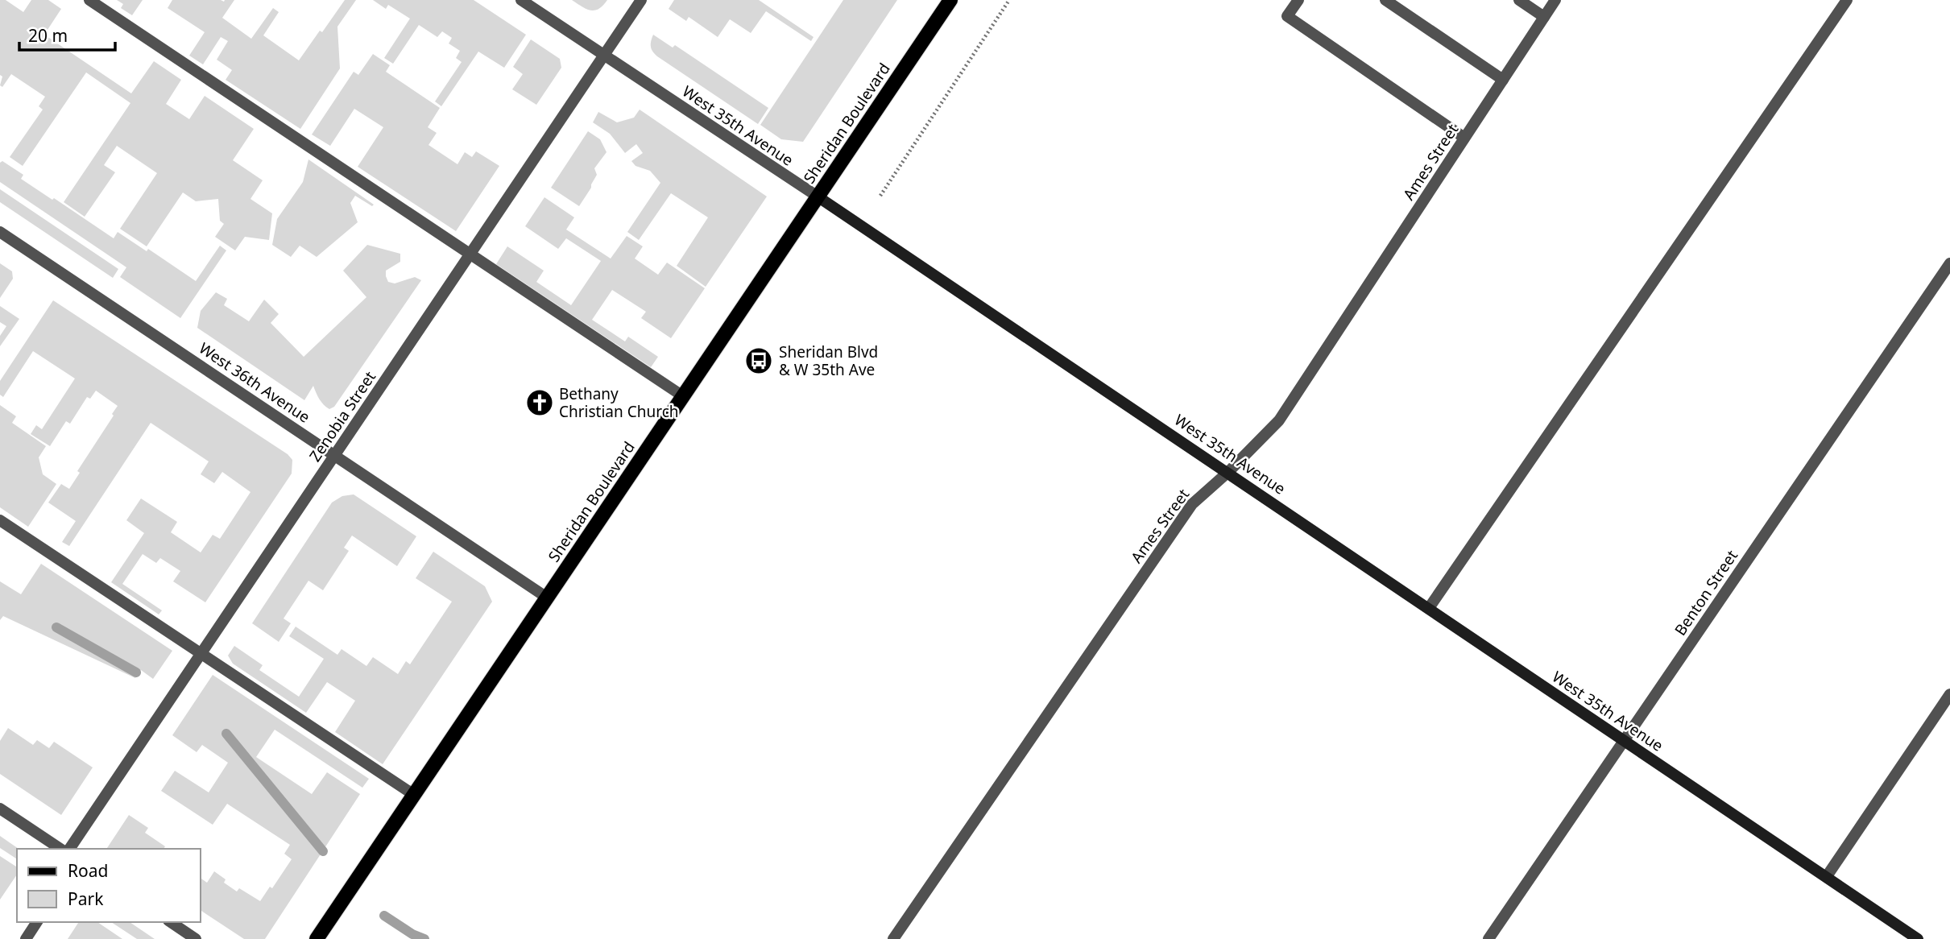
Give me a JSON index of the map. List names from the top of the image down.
{
  "streets": {
    "main road": ["Sheridan Boulevard"],
    "street": [
      "West 35th Avenue",
      "Ames Street",
      "West 36th Avenue",
      "Zenobia Street",
      "Benton Street"
    ]
  },
  "crossings": [
    ["Sheridan Boulevard", "West 35th Avenue"],
    ["Sheridan Boulevard", "West 36th Avenue"],
    ["West 35th Avenue", "Ames Street"],
    ["West 35th Avenue", "Zenobia Street"],
    ["West 35th Avenue", "Benton Street"],
    ["West 36th Avenue", "Zenobia Street"]
  ],
  "places": {
    "bus stop": ["Sheridan Blvd & W 35th Ave"],
    "church": ["Bethany Christian Church"]
  },
  "legend": ["Road", "Park"],
  "scale_bar": "20 m"
}
